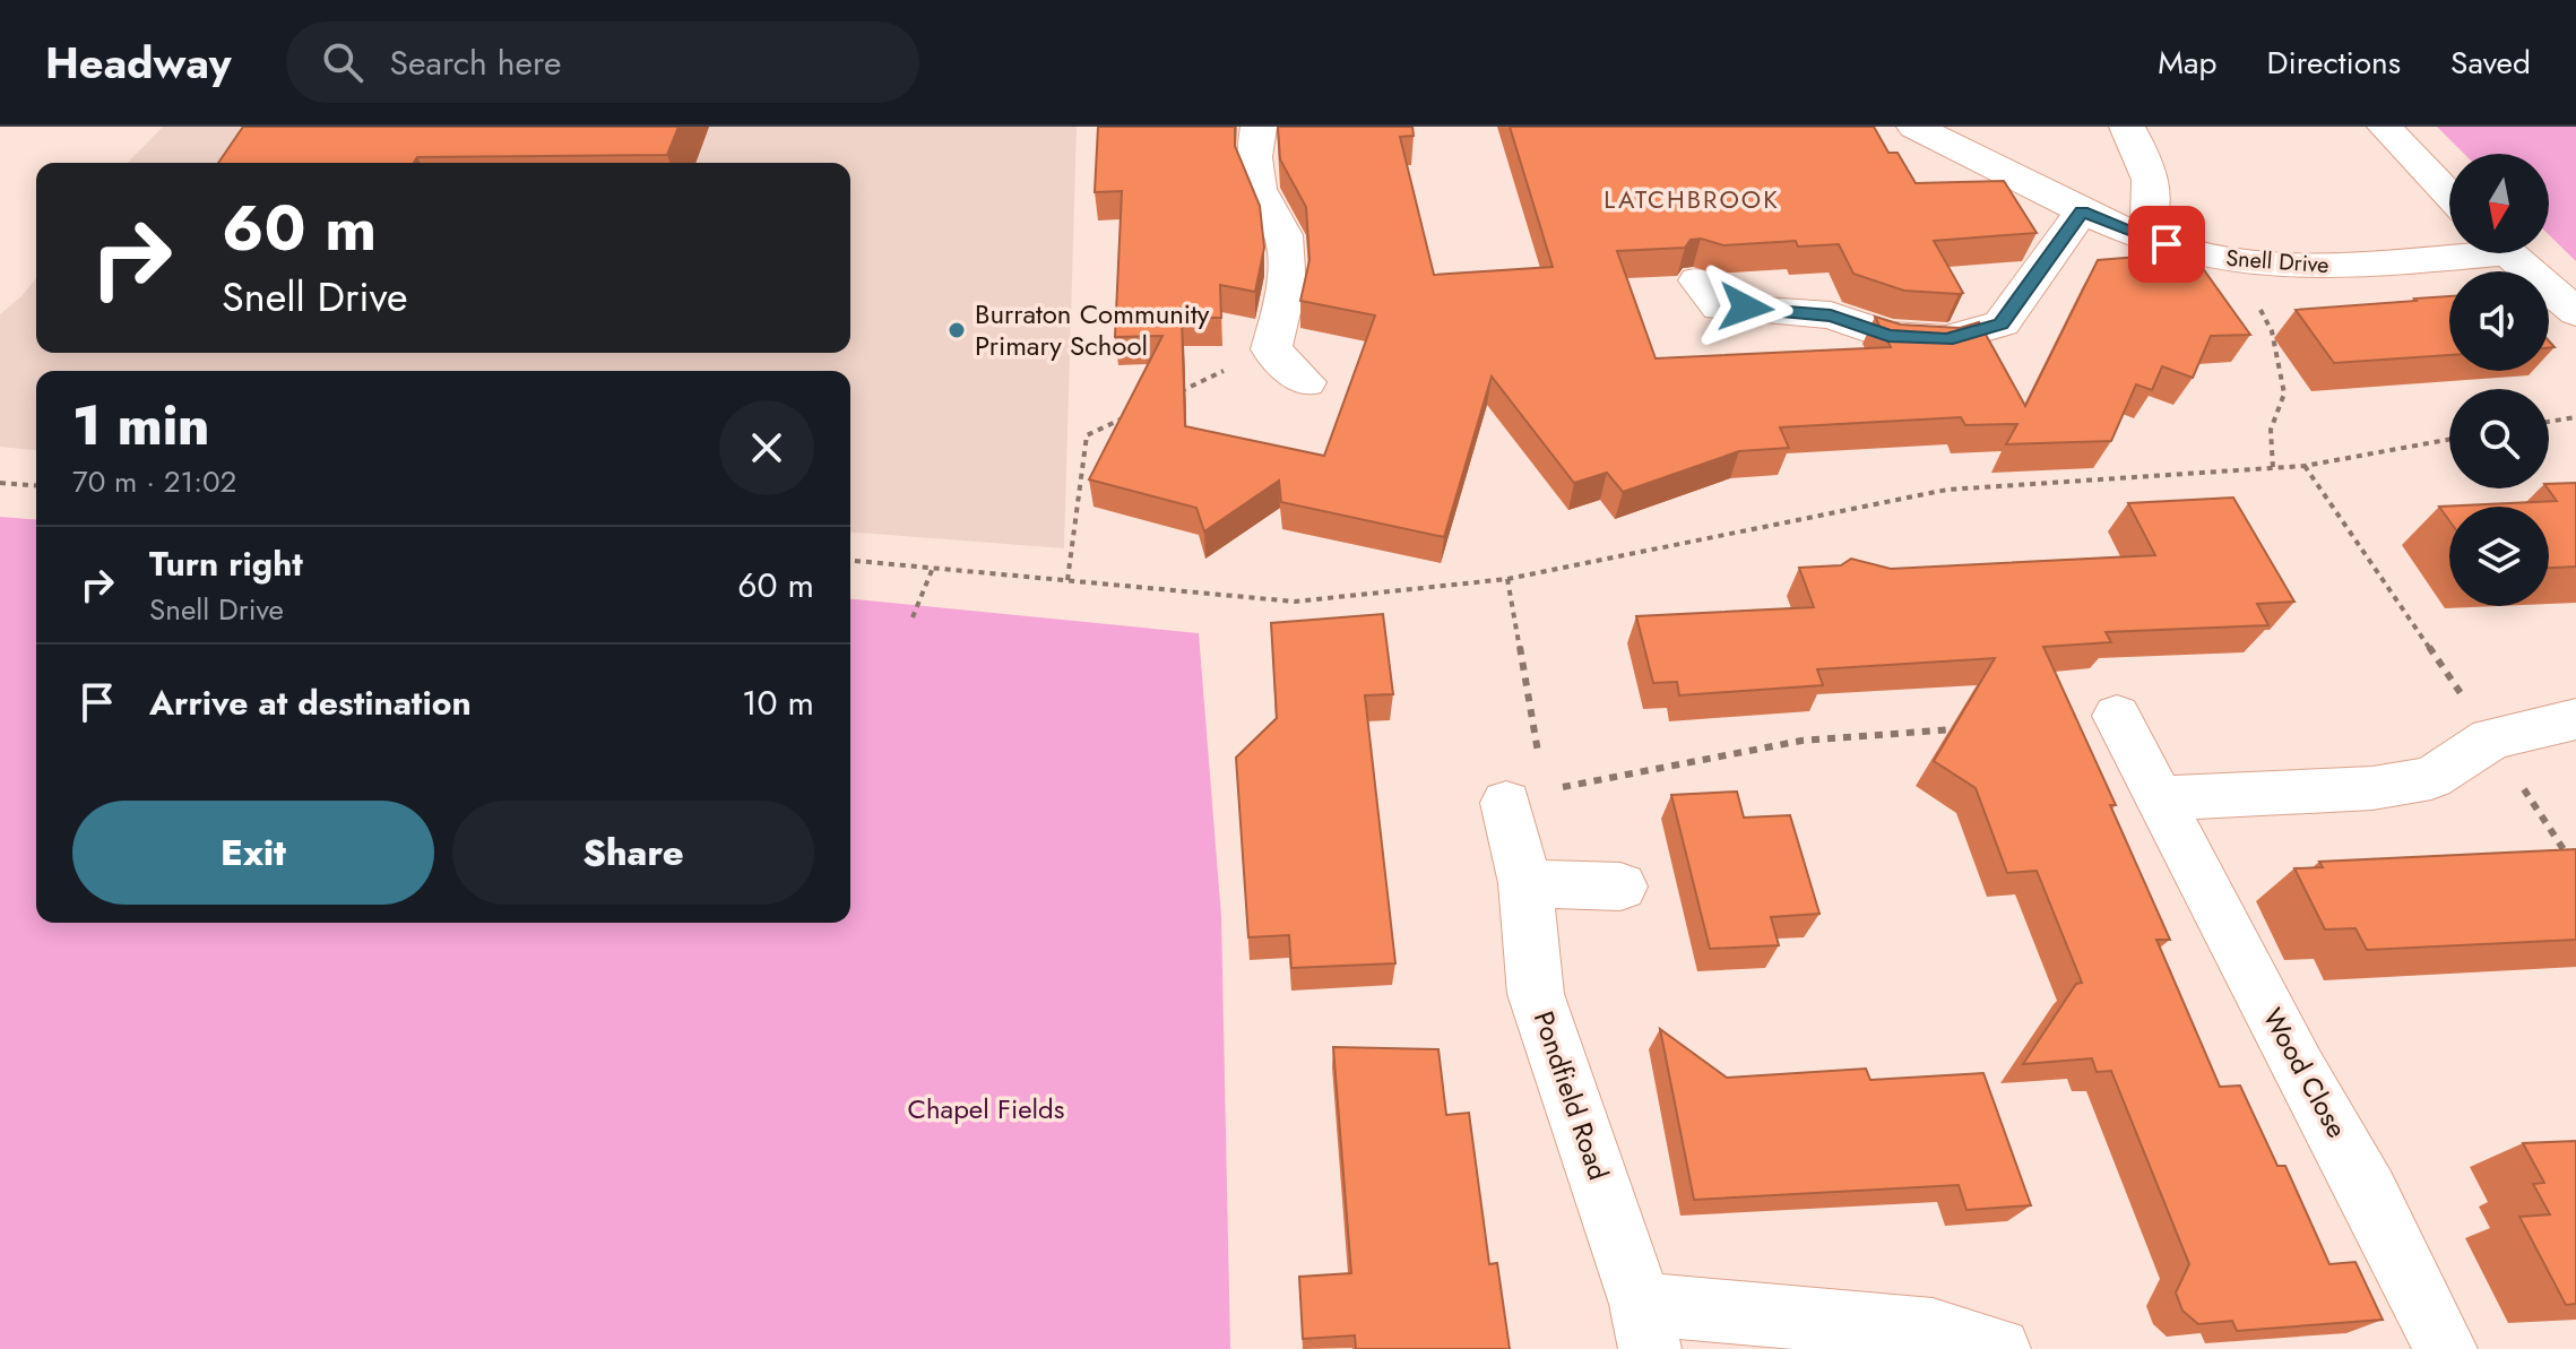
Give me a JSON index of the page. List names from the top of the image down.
{
  "streets": {
    "street": ["Snell Drive", "Wood Close", "Pondfield Road"]
  },
  "districts": ["LATCHBROOK"],
  "parks": ["Chapel Fields"],
  "places": ["Burraton Community Primary School"],
  "north": "bottom",
  "page": {
    "header": "Headway",
    "search": "Search here",
    "nav": ["Map", "Directions", "Saved"],
    "turn": ["60 m", "Snell Drive"],
    "heading": ["1 min", "70 m · 21:02"],
    "list": [
      {
        "name": "Turn right",
        "note": "Snell Drive",
        "value": "60 m"
      },
      {
        "name": "Arrive at destination",
        "value": "10 m"
      }
    ],
    "buttons": ["Exit", "Share"]
  }
}
